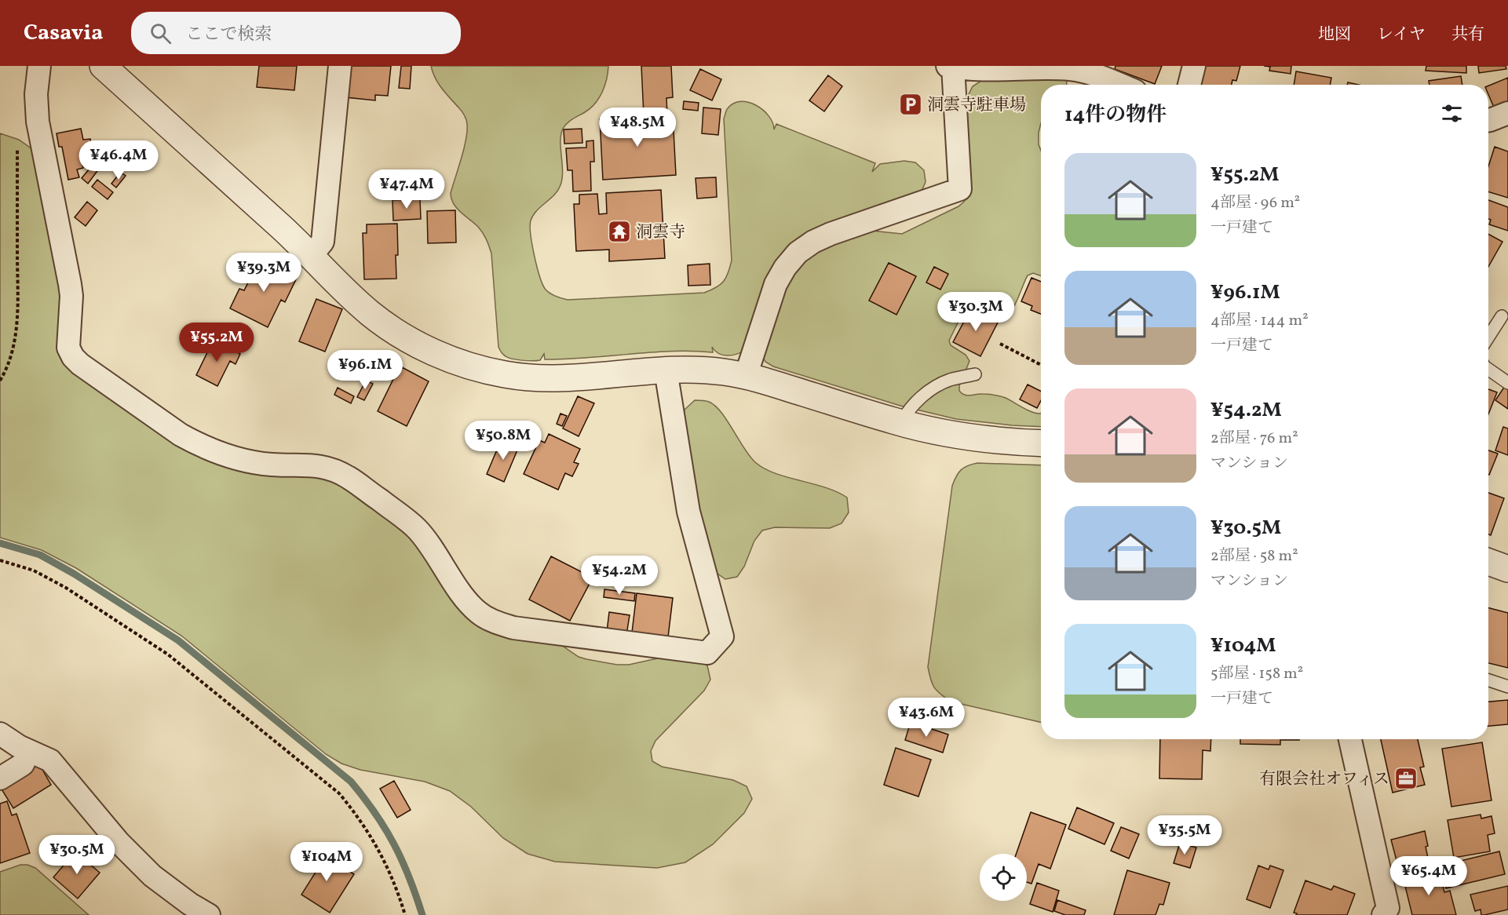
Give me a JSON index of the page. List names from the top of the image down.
{
  "places": {
    "parking": ["洞雲寺駐車場"],
    "temple": ["洞雲寺"],
    "office": ["有限会社オフィス"]
  },
  "page": {
    "header": "Casavia",
    "search": "ここで検索",
    "nav": ["地図", "レイヤ", "共有"],
    "heading": "14件の物件",
    "price": [
      "¥48.5M",
      "¥46.4M",
      "¥47.4M",
      "¥39.3M",
      "¥30.3M",
      "¥55.2M",
      "¥96.1M",
      "¥50.8M",
      "¥54.2M",
      "¥43.6M",
      "¥35.5M",
      "¥30.5M",
      "¥104M",
      "¥65.4M"
    ],
    "list": [
      {
        "name": "¥55.2M",
        "note": "4部屋 · 96 m² · 一戸建て"
      },
      {
        "name": "¥96.1M",
        "note": "4部屋 · 144 m² · 一戸建て"
      },
      {
        "name": "¥54.2M",
        "note": "2部屋 · 76 m² · マンション"
      },
      {
        "name": "¥30.5M",
        "note": "2部屋 · 58 m² · マンション"
      },
      {
        "name": "¥104M",
        "note": "5部屋 · 158 m² · 一戸建て"
      }
    ]
  }
}
